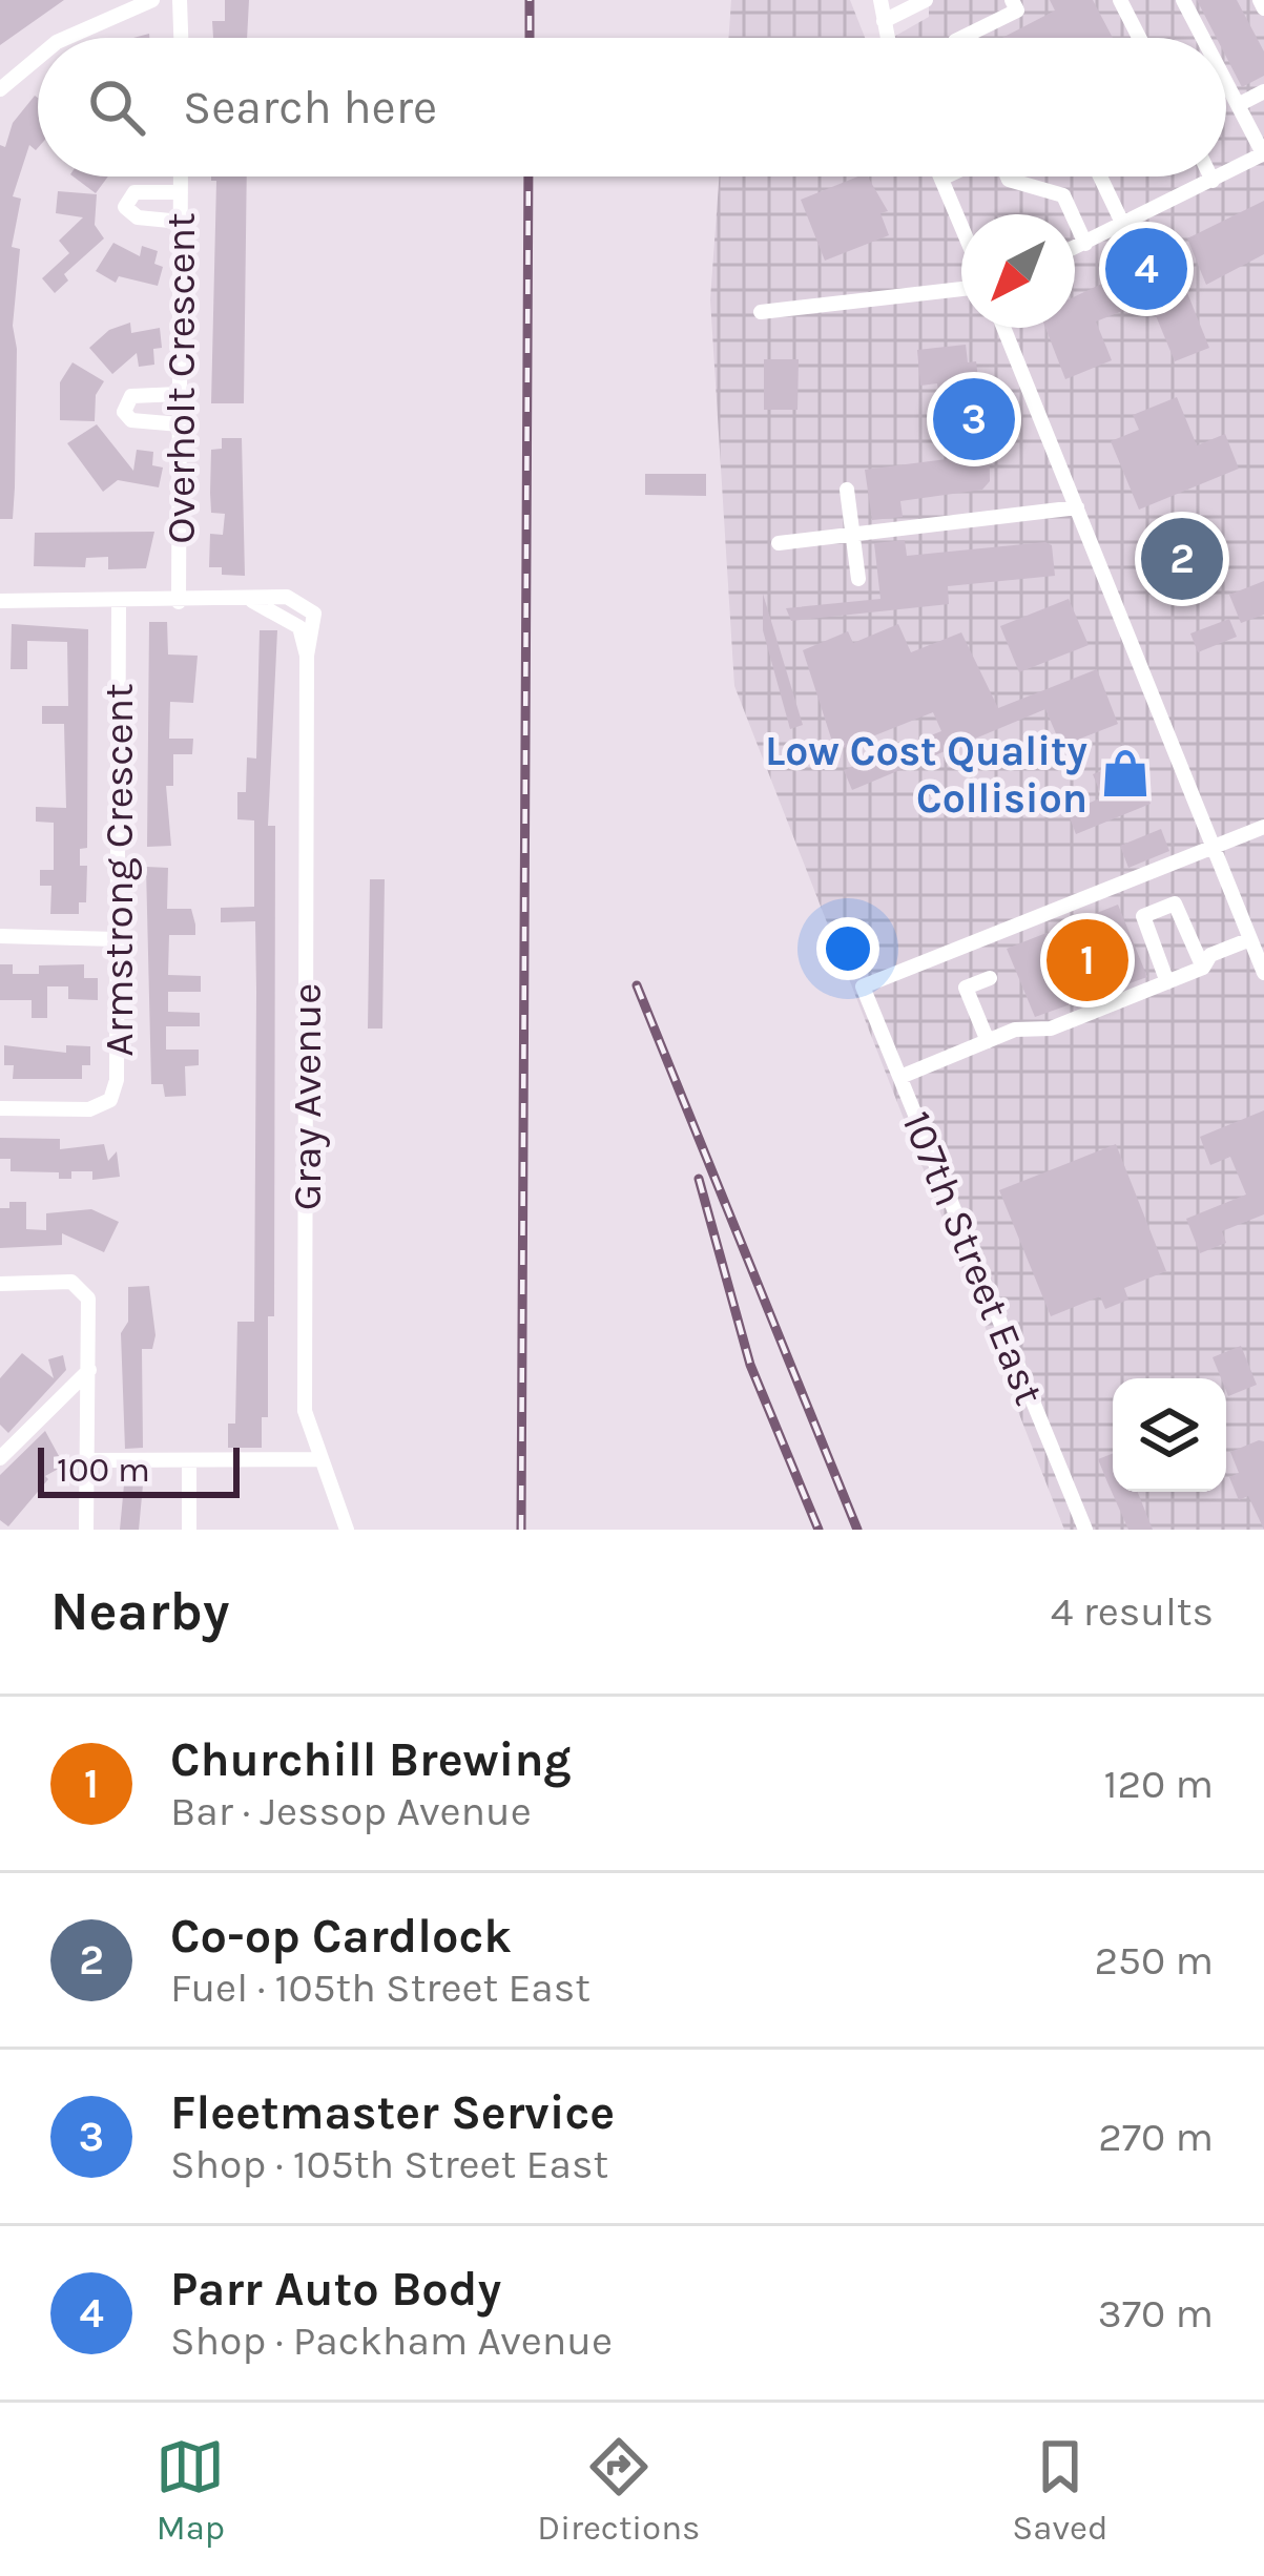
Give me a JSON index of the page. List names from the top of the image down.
{
  "streets": {
    "street": [
      "Overholt Crescent",
      "Armstrong Crescent",
      "Gray Avenue",
      "107th Street East"
    ]
  },
  "crossings": [
    ["Overholt Crescent", "Gray Avenue"]
  ],
  "places": {
    "shop": ["Low Cost Quality Collision"]
  },
  "scale_bar": "100 m",
  "north": "bottom left",
  "page": {
    "search": "Search here",
    "pins": [
      "4",
      "3",
      "2",
      "1"
    ],
    "scale": "100 m",
    "heading": ["Nearby", "4 results"],
    "list": [
      {
        "mark": "1",
        "name": "Churchill Brewing",
        "note": "Bar · Jessop Avenue",
        "value": "120 m"
      },
      {
        "mark": "2",
        "name": "Co-op Cardlock",
        "note": "Fuel · 105th Street East",
        "value": "250 m"
      },
      {
        "mark": "3",
        "name": "Fleetmaster Service",
        "note": "Shop · 105th Street East",
        "value": "270 m"
      },
      {
        "mark": "4",
        "name": "Parr Auto Body",
        "note": "Shop · Packham Avenue",
        "value": "370 m"
      }
    ],
    "nav": ["Map", "Directions", "Saved"]
  }
}
